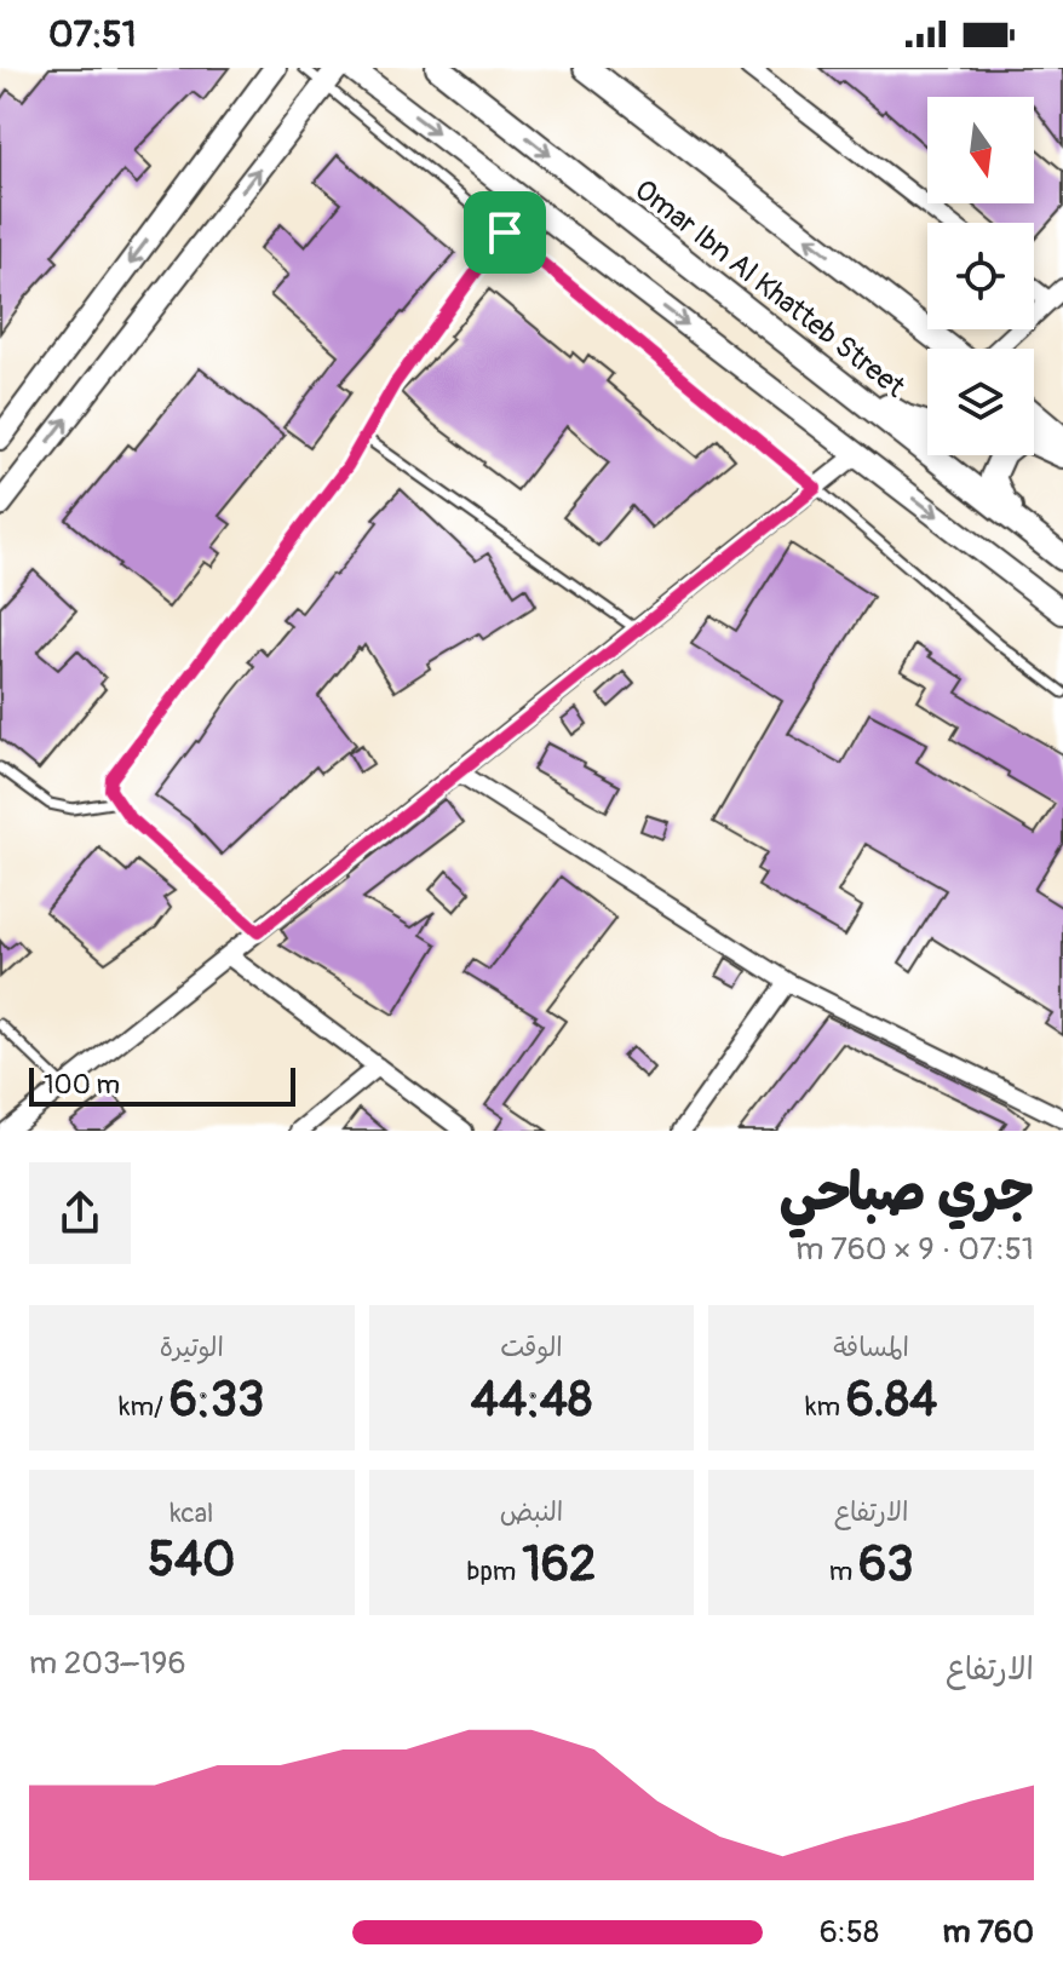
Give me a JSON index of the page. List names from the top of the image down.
{
  "streets": {
    "main road": ["Omar Ibn Al Khatteb Street"]
  },
  "scale_bar": "100 m",
  "north": "bottom",
  "page": {
    "status": "07:51",
    "scale": "100 m",
    "heading": ["جري صباحي", "07:51 · 9 × 760 m"],
    "stats": [
      ["المسافة", "6.84 km"],
      ["الوقت", "44:48"],
      ["الوتيرة", "6:33 /km"],
      ["الارتفاع", "63 m"],
      ["النبض", "162 bpm"],
      ["kcal", "540"]
    ],
    "chart": ["الارتفاع", "196–203 m"],
    "list": [
      {
        "name": "760 m",
        "note": "6:58"
      }
    ]
  }
}
